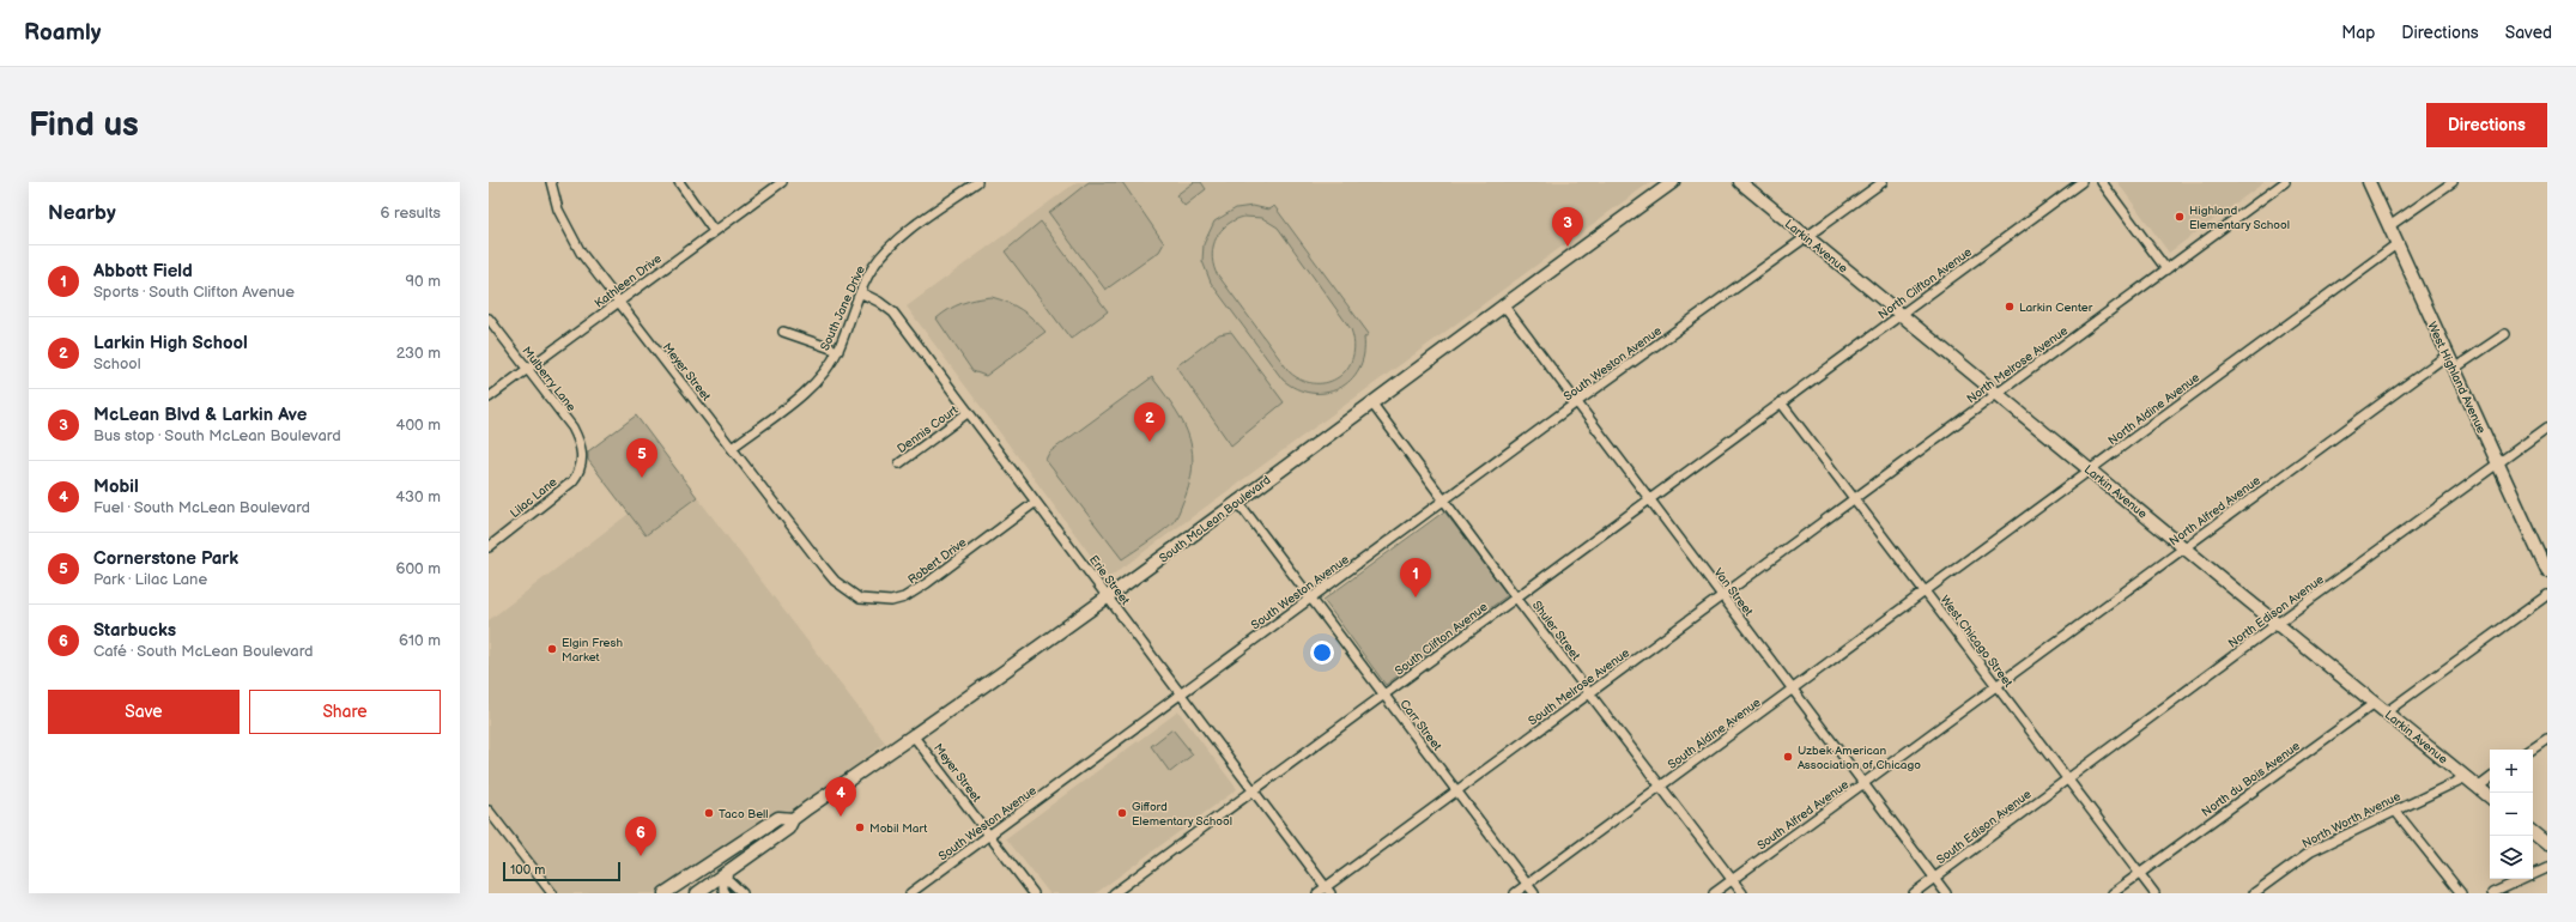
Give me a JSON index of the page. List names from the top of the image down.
{
  "streets": {
    "main road": ["Larkin Avenue", "West Highland Avenue", "South McLean Boulevard"],
    "street": [
      "Kathleen Drive",
      "North Clifton Avenue",
      "South Jane Drive",
      "South Weston Avenue",
      "North Melrose Avenue",
      "Meyer Street",
      "Mulberry Lane",
      "North Aldine Avenue",
      "Dennis Court",
      "Lilac Lane",
      "North Alfred Avenue",
      "Robert Drive",
      "Erie Street",
      "Van Street",
      "North Edison Avenue",
      "Shuler Street",
      "South Clifton Avenue",
      "West Chicago Street",
      "South Melrose Avenue",
      "Carr Street",
      "South Aldine Avenue",
      "North du Bois Avenue",
      "South Alfred Avenue",
      "North Worth Avenue",
      "South Edison Avenue"
    ]
  },
  "crossings": [
    ["Larkin Avenue", "North Clifton Avenue"],
    ["Larkin Avenue", "South Weston Avenue"],
    ["Larkin Avenue", "North Melrose Avenue"],
    ["Larkin Avenue", "North Aldine Avenue"],
    ["Larkin Avenue", "North Alfred Avenue"],
    ["Larkin Avenue", "North Edison Avenue"],
    ["Larkin Avenue", "North du Bois Avenue"],
    ["Larkin Avenue", "North Worth Avenue"],
    ["Kathleen Drive", "Meyer Street"],
    ["Kathleen Drive", "Mulberry Lane"],
    ["North Clifton Avenue", "South Clifton Avenue"],
    ["North Clifton Avenue", "West Chicago Street"],
    ["South Jane Drive", "Meyer Street"],
    ["South Jane Drive", "Erie Street"],
    ["South Weston Avenue", "Meyer Street"],
    ["South Weston Avenue", "Erie Street"],
    ["South Weston Avenue", "Van Street"],
    ["South Weston Avenue", "Shuler Street"],
    ["South Weston Avenue", "Carr Street"],
    ["North Melrose Avenue", "West Chicago Street"],
    ["North Melrose Avenue", "South Melrose Avenue"],
    ["Meyer Street", "South McLean Boulevard"],
    ["Meyer Street", "Robert Drive"],
    ["West Highland Avenue", "North Aldine Avenue"],
    ["West Highland Avenue", "North Alfred Avenue"],
    ["West Highland Avenue", "North Edison Avenue"],
    ["Mulberry Lane", "Lilac Lane"],
    ["North Aldine Avenue", "West Chicago Street"],
    ["North Aldine Avenue", "South Aldine Avenue"],
    ["Dennis Court", "Erie Street"],
    ["North Alfred Avenue", "West Chicago Street"],
    ["North Alfred Avenue", "South Alfred Avenue"],
    ["South McLean Boulevard", "Erie Street"],
    ["South McLean Boulevard", "Van Street"],
    ["South McLean Boulevard", "Shuler Street"],
    ["South McLean Boulevard", "Carr Street"],
    ["Robert Drive", "Erie Street"],
    ["Erie Street", "South Clifton Avenue"],
    ["Erie Street", "South Melrose Avenue"],
    ["Van Street", "South Clifton Avenue"],
    ["Van Street", "South Melrose Avenue"],
    ["Van Street", "South Aldine Avenue"],
    ["Van Street", "South Alfred Avenue"],
    ["Van Street", "South Edison Avenue"],
    ["North Edison Avenue", "West Chicago Street"],
    ["North Edison Avenue", "South Edison Avenue"],
    ["Shuler Street", "South Clifton Avenue"],
    ["Shuler Street", "South Melrose Avenue"],
    ["Shuler Street", "South Aldine Avenue"],
    ["Shuler Street", "South Alfred Avenue"],
    ["South Clifton Avenue", "West Chicago Street"],
    ["South Clifton Avenue", "Carr Street"],
    ["West Chicago Street", "South Melrose Avenue"],
    ["West Chicago Street", "South Aldine Avenue"],
    ["West Chicago Street", "North du Bois Avenue"],
    ["West Chicago Street", "South Alfred Avenue"],
    ["West Chicago Street", "South Edison Avenue"],
    ["South Melrose Avenue", "Carr Street"],
    ["Carr Street", "South Aldine Avenue"]
  ],
  "places": [
    "Highland Elementary School",
    "Larkin Center",
    "Elgin Fresh Market",
    "Uzbek American Association of Chicago",
    "Taco Bell",
    "Gifford Elementary School",
    "Mobil Mart"
  ],
  "scale_bar": "100 m",
  "page": {
    "header": "Roamly",
    "nav": ["Map", "Directions", "Saved"],
    "buttons": [
      "Directions",
      ["Save", "Share"]
    ],
    "title": "Find us",
    "heading": ["Nearby", "6 results"],
    "pins": [
      "3",
      "2",
      "5",
      "1",
      "4",
      "6"
    ],
    "list": [
      {
        "mark": "1",
        "name": "Abbott Field",
        "note": "Sports · South Clifton Avenue",
        "value": "90 m"
      },
      {
        "mark": "2",
        "name": "Larkin High School",
        "note": "School",
        "value": "230 m"
      },
      {
        "mark": "3",
        "name": "McLean Blvd & Larkin Ave",
        "note": "Bus stop · South McLean Boulevard",
        "value": "400 m"
      },
      {
        "mark": "4",
        "name": "Mobil",
        "note": "Fuel · South McLean Boulevard",
        "value": "430 m"
      },
      {
        "mark": "5",
        "name": "Cornerstone Park",
        "note": "Park · Lilac Lane",
        "value": "600 m"
      },
      {
        "mark": "6",
        "name": "Starbucks",
        "note": "Café · South McLean Boulevard",
        "value": "610 m"
      }
    ],
    "map_buttons": ["+", "−"],
    "scale": "100 m"
  }
}
